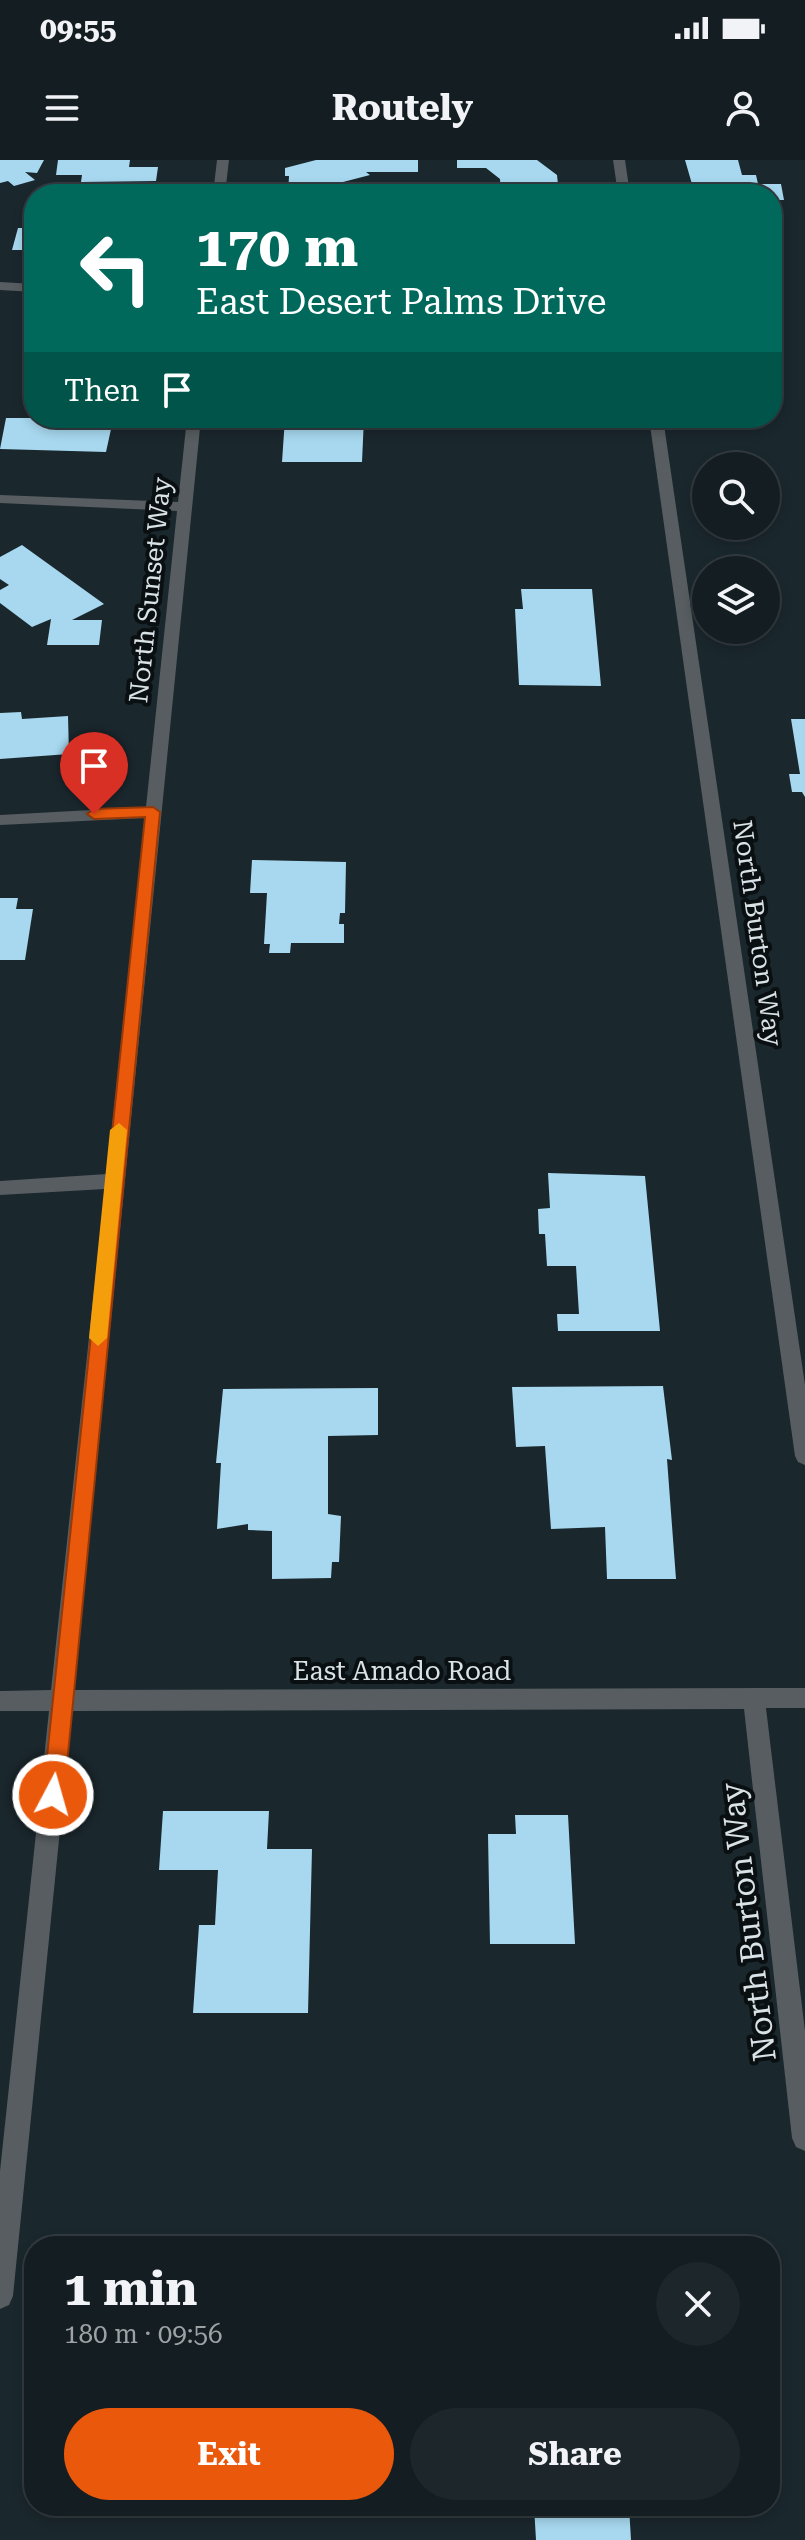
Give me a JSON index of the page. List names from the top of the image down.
{
  "streets": {
    "street": ["North Sunset Way", "North Burton Way", "East Amado Road"]
  },
  "crossings": [
    ["North Sunset Way", "East Amado Road"],
    ["North Burton Way", "East Amado Road"]
  ],
  "page": {
    "status": "09:55",
    "header": "Routely",
    "turn": ["170 m", "East Desert Palms Drive"],
    "then": "Then",
    "heading": ["1 min", "180 m · 09:56"],
    "buttons": ["Exit", "Share"]
  }
}
